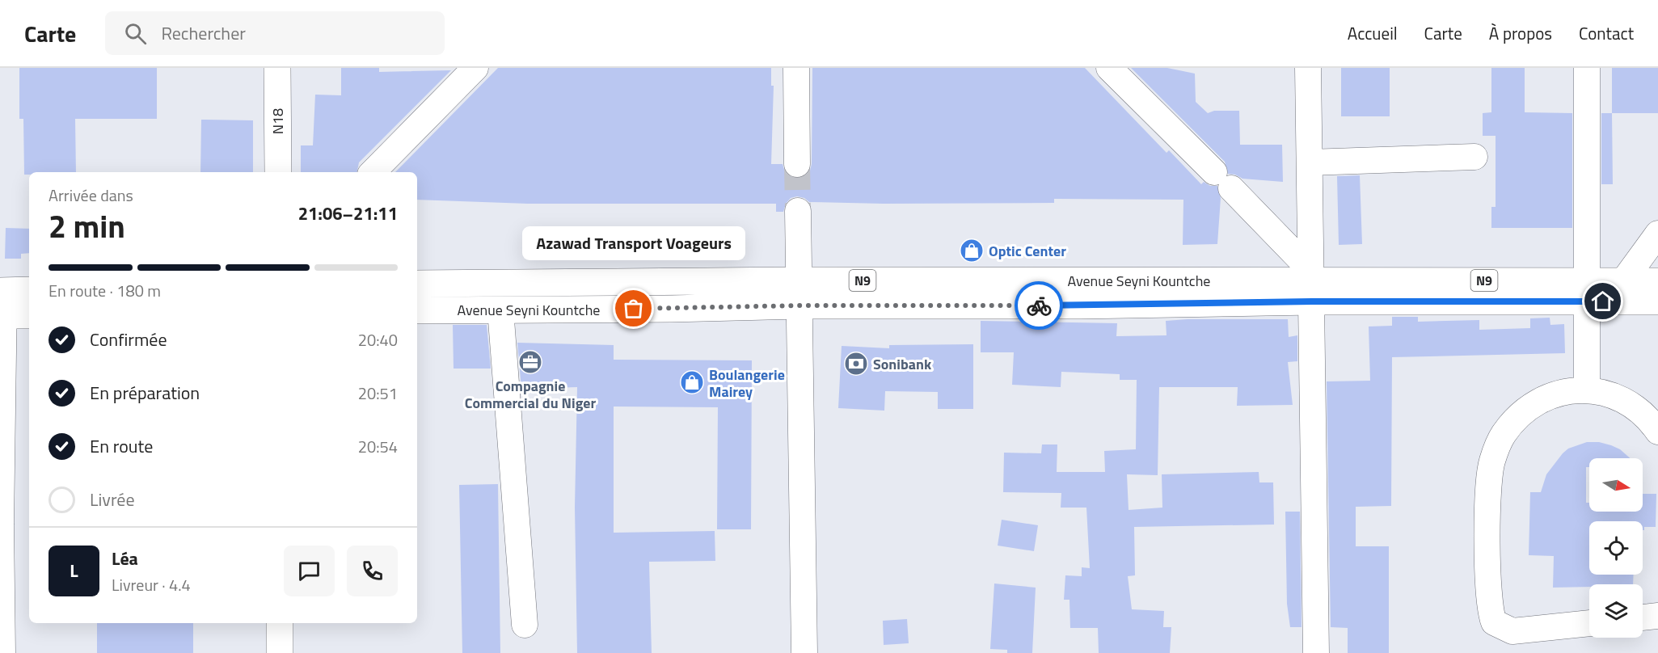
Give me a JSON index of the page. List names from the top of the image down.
{
  "streets": {
    "main road": ["N18", "N9", "Avenue Seyni Kountche"]
  },
  "crossings": [
    ["N9", "Avenue Seyni Kountche"]
  ],
  "places": {
    "shop": ["Optic Center", "Boulangerie Mairey"],
    "other": ["Azawad Transport Voageurs"],
    "office": ["Compagnie Commercial du Niger"],
    "bank": ["Sonibank"]
  },
  "north": "right",
  "page": {
    "header": "Carte",
    "search": "Rechercher",
    "nav": [
      "Accueil",
      "Carte",
      "À propos",
      "Contact"
    ],
    "heading": ["2 min", "Arrivée dans", "21:06–21:11"],
    "panel": ["Léa", "Livreur · 4.4"],
    "bubble": "Azawad Transport Voageurs",
    "bar": "En route · 180 m",
    "list": [
      ["Confirmée", "20:40"],
      ["En préparation", "20:51"],
      ["En route", "20:54"],
      "Livrée"
    ],
    "round": "L"
  }
}
